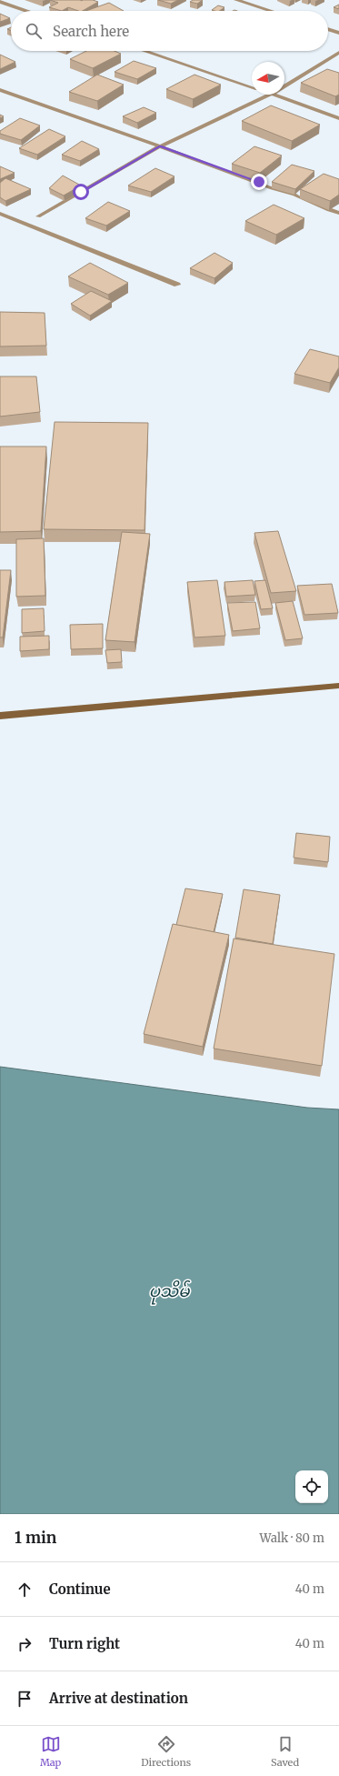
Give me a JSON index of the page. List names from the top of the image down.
{
  "water": ["ပုသိမ်"],
  "north": "left",
  "page": {
    "search": "Search here",
    "heading": ["1 min", "Walk · 80 m"],
    "list": [
      ["Continue", "40 m"],
      ["Turn right", "40 m"],
      "Arrive at destination"
    ],
    "nav": ["Map", "Directions", "Saved"]
  }
}
